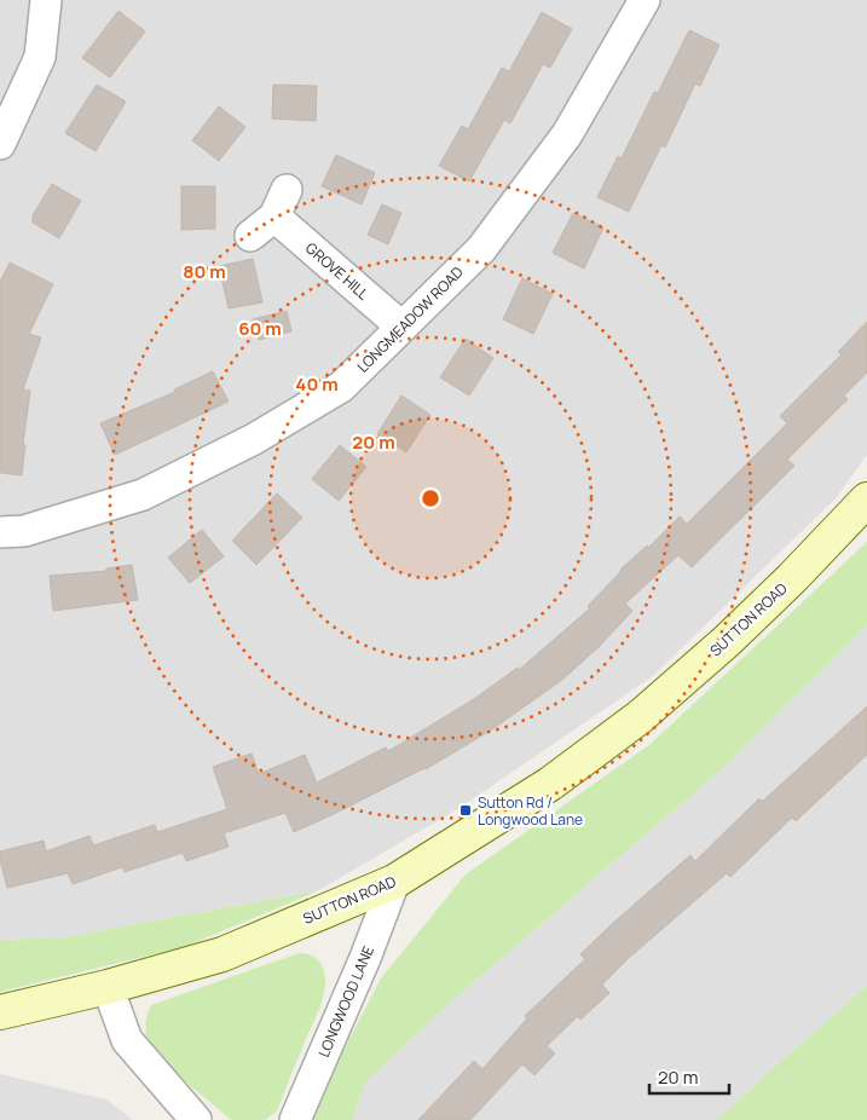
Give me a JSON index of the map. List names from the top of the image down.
{
  "streets": {
    "main road": ["SUTTON ROAD"],
    "street": ["GROVE HILL", "LONGMEADOW ROAD", "LONGWOOD LANE"]
  },
  "crossings": [
    ["GROVE HILL", "LONGMEADOW ROAD"],
    ["SUTTON ROAD", "LONGWOOD LANE"]
  ],
  "places": {
    "transit": ["Sutton Rd / Longwood Lane"]
  },
  "scale_bar": "20 m",
  "rings": [
    "80 m",
    "60 m",
    "40 m",
    "20 m"
  ]
}
